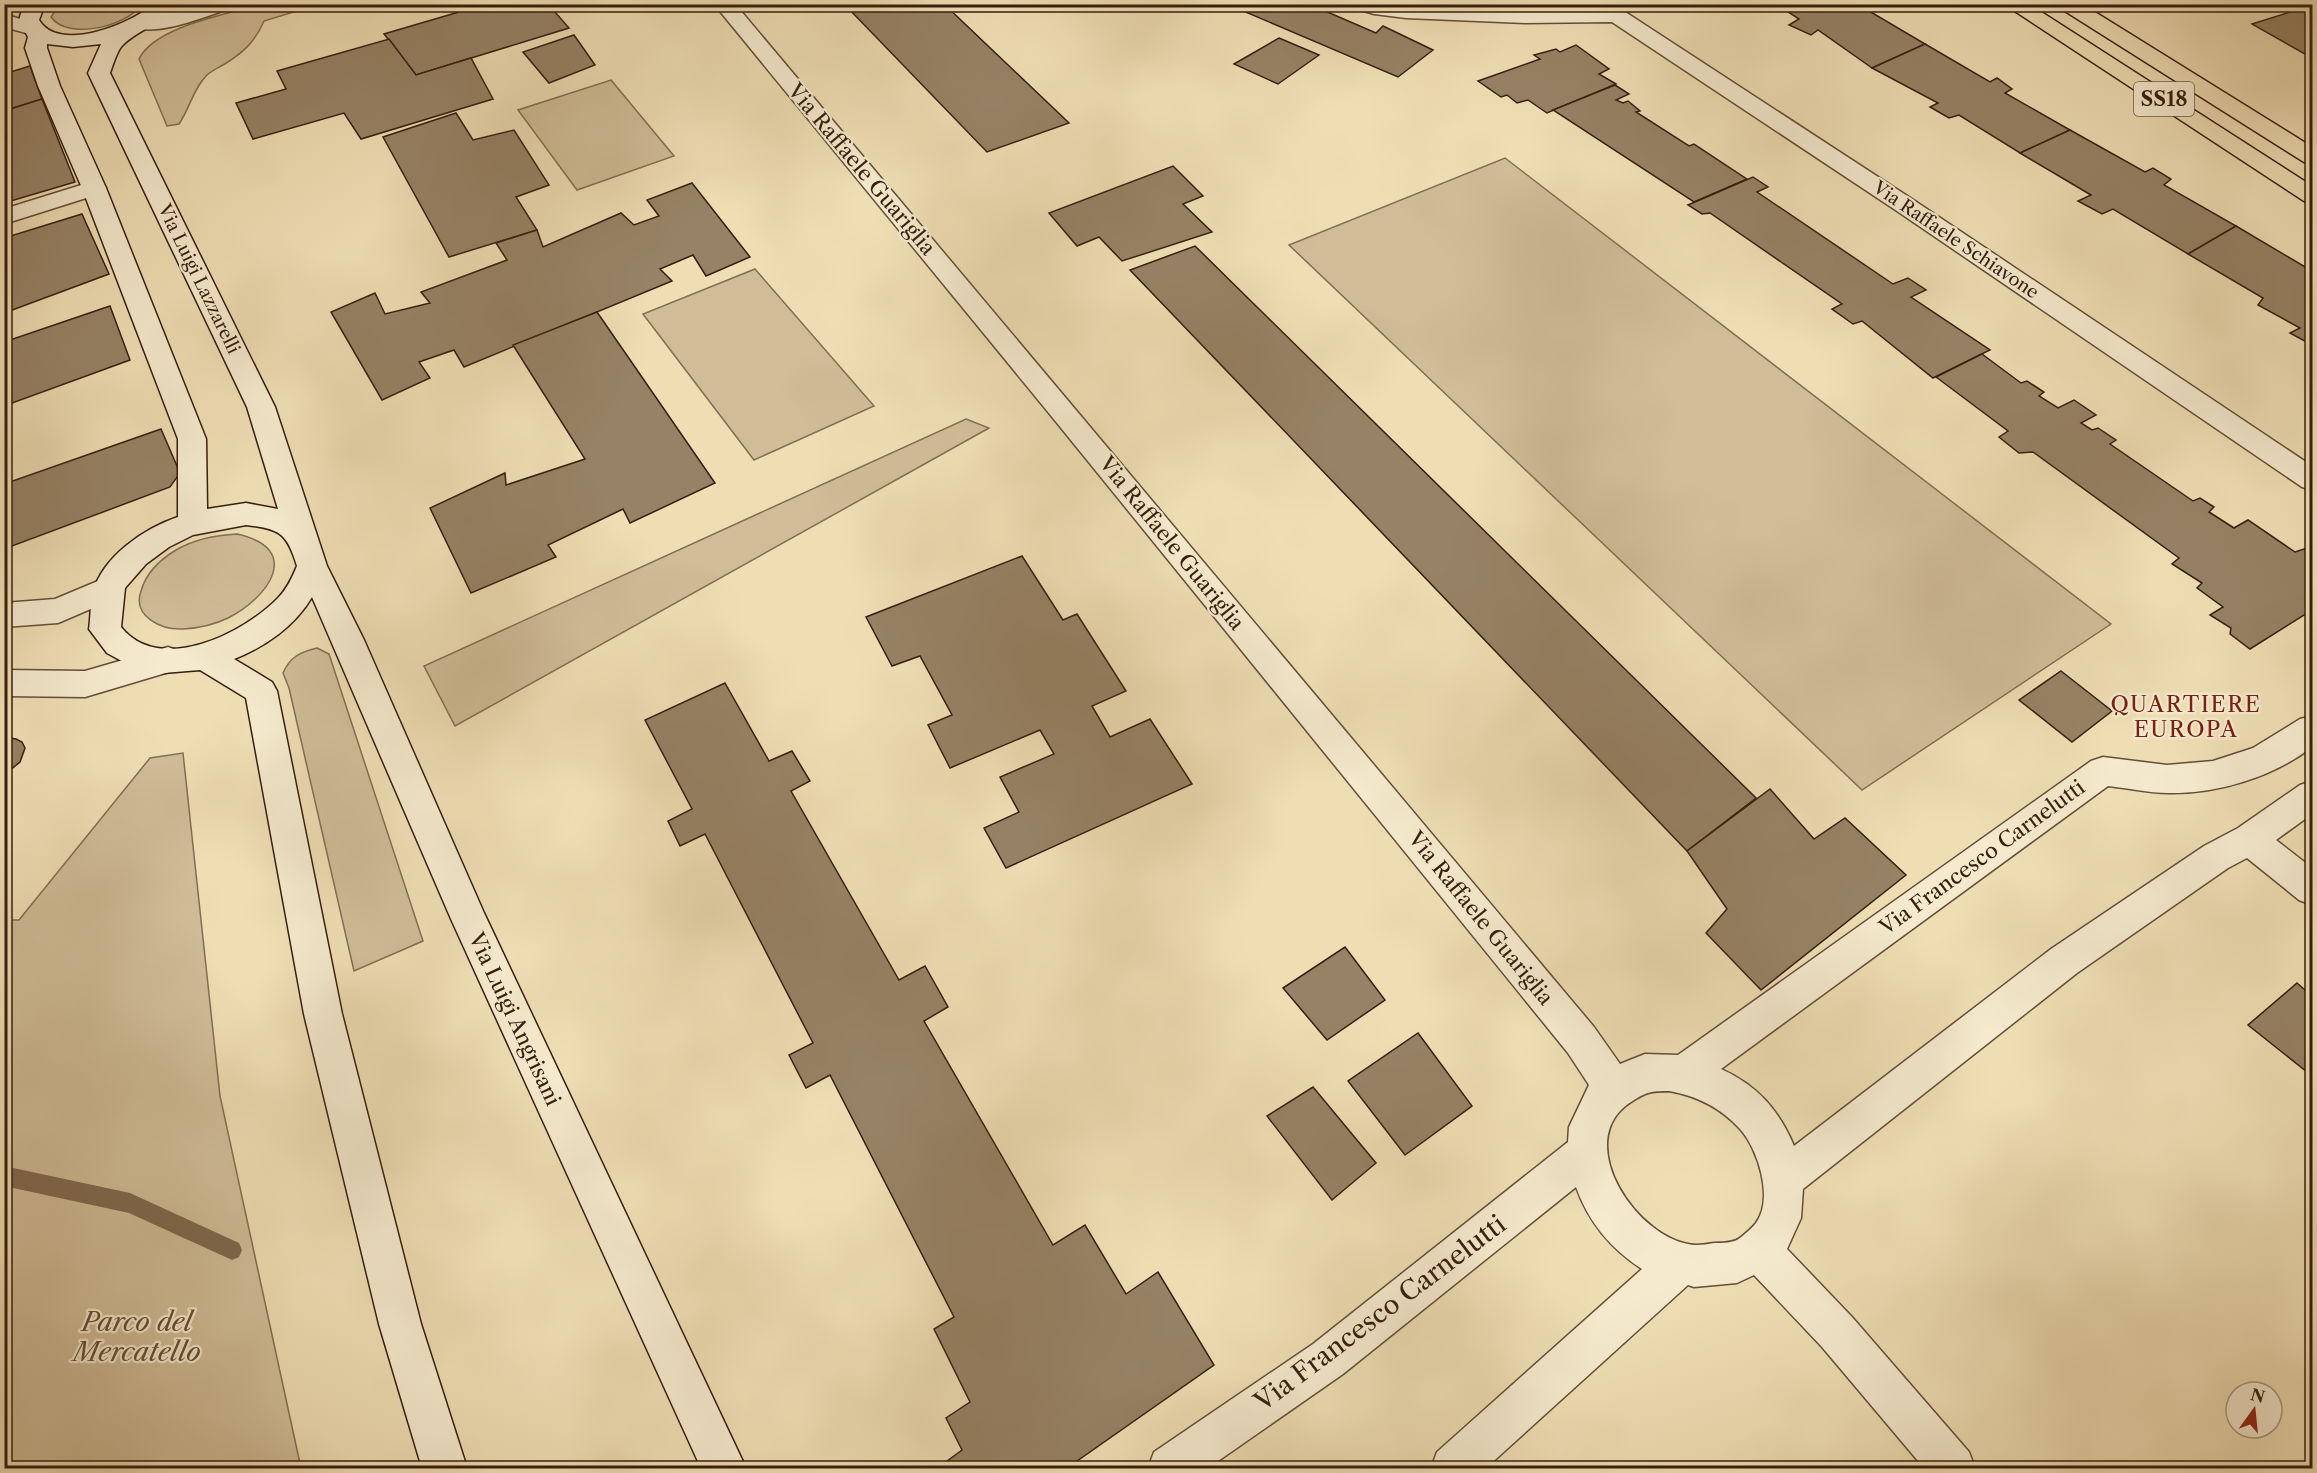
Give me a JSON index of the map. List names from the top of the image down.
{
  "streets": {
    "highway": ["SS18"],
    "street": [
      "Via Raffaele Guariglia",
      "Via Raffaele Schiavone",
      "Via Luigi Lazzarelli",
      "Via Francesco Carnelutti",
      "Via Luigi Angrisani"
    ]
  },
  "crossings": [
    ["Via Raffaele Guariglia", "Via Francesco Carnelutti"],
    ["Via Luigi Lazzarelli", "Via Luigi Angrisani"]
  ],
  "districts": ["QUARTIERE EUROPA"],
  "parks": ["Parco del Mercatello"],
  "north": "top"
}
